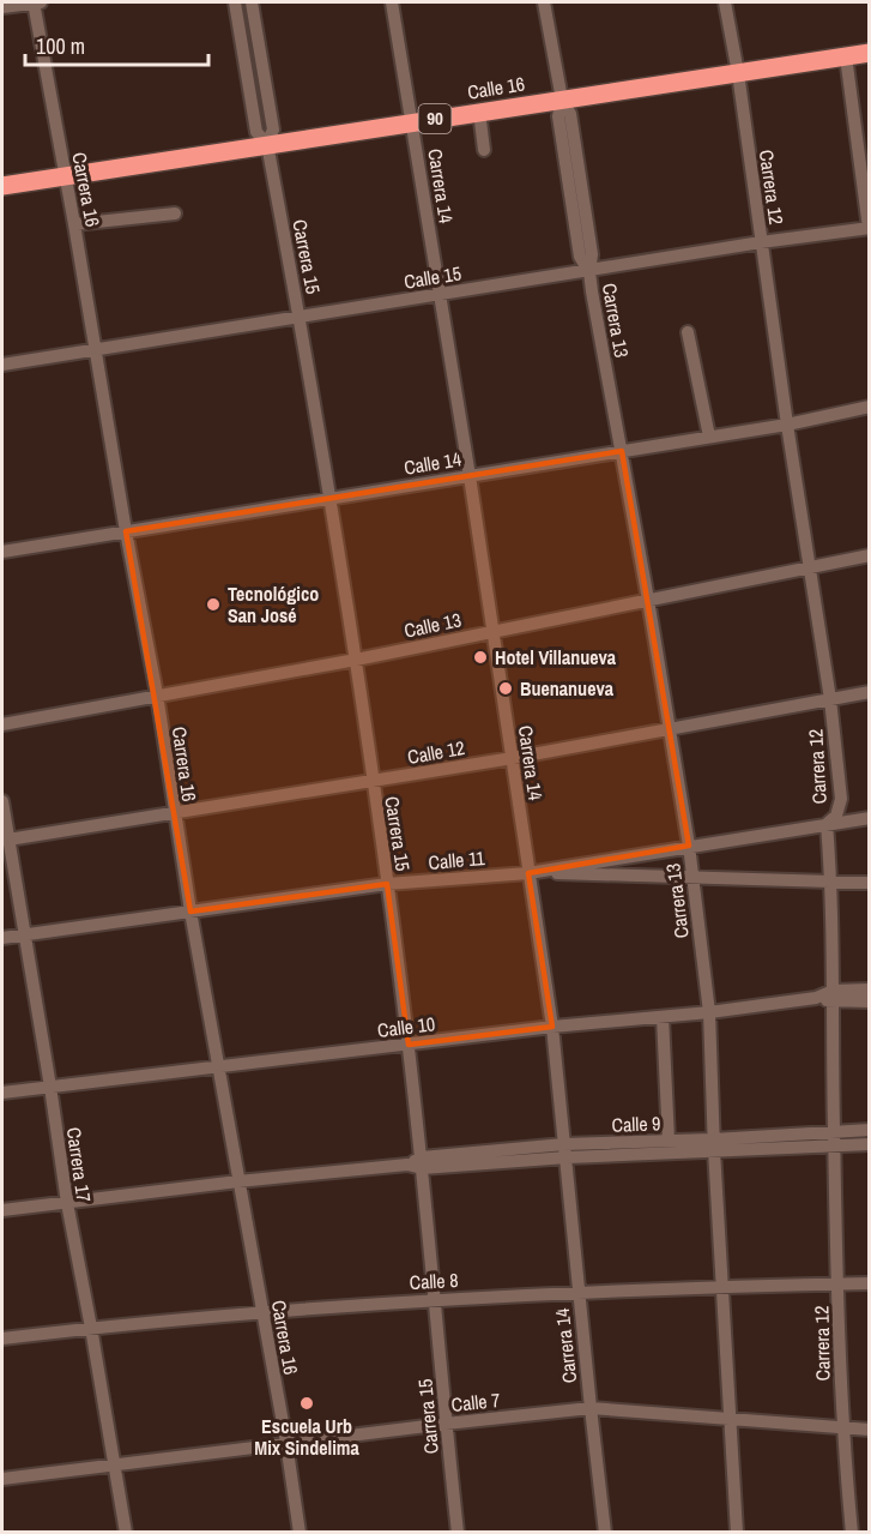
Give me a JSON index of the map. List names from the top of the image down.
{
  "streets": {
    "highway": ["Calle 16", "90"],
    "street": [
      "Carrera 14",
      "Carrera 12",
      "Carrera 16",
      "Carrera 15",
      "Calle 15",
      "Carrera 13",
      "Calle 14",
      "Calle 13",
      "Calle 12",
      "Calle 11",
      "Calle 10",
      "Calle 9",
      "Carrera 17",
      "Calle 8",
      "Calle 7"
    ]
  },
  "crossings": [
    ["Calle 16", "Carrera 14"],
    ["Calle 16", "Carrera 12"],
    ["Calle 16", "Carrera 16"],
    ["Calle 16", "Carrera 15"],
    ["Calle 16", "Carrera 13"],
    ["Carrera 14", "Calle 15"],
    ["Carrera 14", "Calle 14"],
    ["Carrera 14", "Calle 13"],
    ["Carrera 14", "Calle 12"],
    ["Carrera 14", "Calle 11"],
    ["Carrera 14", "Calle 10"],
    ["Carrera 14", "Calle 9"],
    ["Carrera 14", "Calle 8"],
    ["Carrera 14", "Calle 7"],
    ["Carrera 12", "Calle 15"],
    ["Carrera 12", "Calle 14"],
    ["Carrera 12", "Calle 13"],
    ["Carrera 12", "Calle 12"],
    ["Carrera 12", "Calle 11"],
    ["Carrera 12", "Calle 10"],
    ["Carrera 12", "Calle 9"],
    ["Carrera 12", "Calle 8"],
    ["Carrera 12", "Calle 7"],
    ["Carrera 16", "Calle 15"],
    ["Carrera 16", "Calle 14"],
    ["Carrera 16", "Calle 13"],
    ["Carrera 16", "Calle 12"],
    ["Carrera 16", "Calle 11"],
    ["Carrera 16", "Calle 10"],
    ["Carrera 16", "Calle 9"],
    ["Carrera 16", "Calle 8"],
    ["Carrera 16", "Calle 7"],
    ["Carrera 15", "Calle 15"],
    ["Carrera 15", "Calle 14"],
    ["Carrera 15", "Calle 13"],
    ["Carrera 15", "Calle 12"],
    ["Carrera 15", "Calle 11"],
    ["Carrera 15", "Calle 10"],
    ["Carrera 15", "Calle 9"],
    ["Carrera 15", "Calle 8"],
    ["Carrera 15", "Calle 7"],
    ["Calle 15", "Carrera 13"],
    ["Carrera 13", "Calle 14"],
    ["Carrera 13", "Calle 13"],
    ["Carrera 13", "Calle 12"],
    ["Carrera 13", "Calle 11"],
    ["Carrera 13", "Calle 10"],
    ["Carrera 13", "Calle 9"],
    ["Carrera 13", "Calle 8"],
    ["Carrera 13", "Calle 7"],
    ["Calle 12", "Carrera 17"],
    ["Calle 11", "Carrera 17"],
    ["Calle 10", "Carrera 17"],
    ["Calle 9", "Carrera 17"],
    ["Carrera 17", "Calle 8"],
    ["Carrera 17", "Calle 7"]
  ],
  "places": [
    "Tecnológico San José",
    "Hotel Villanueva",
    "Buenanueva",
    "Escuela Urb Mix Sindelima"
  ],
  "scale_bar": "100 m"
}
